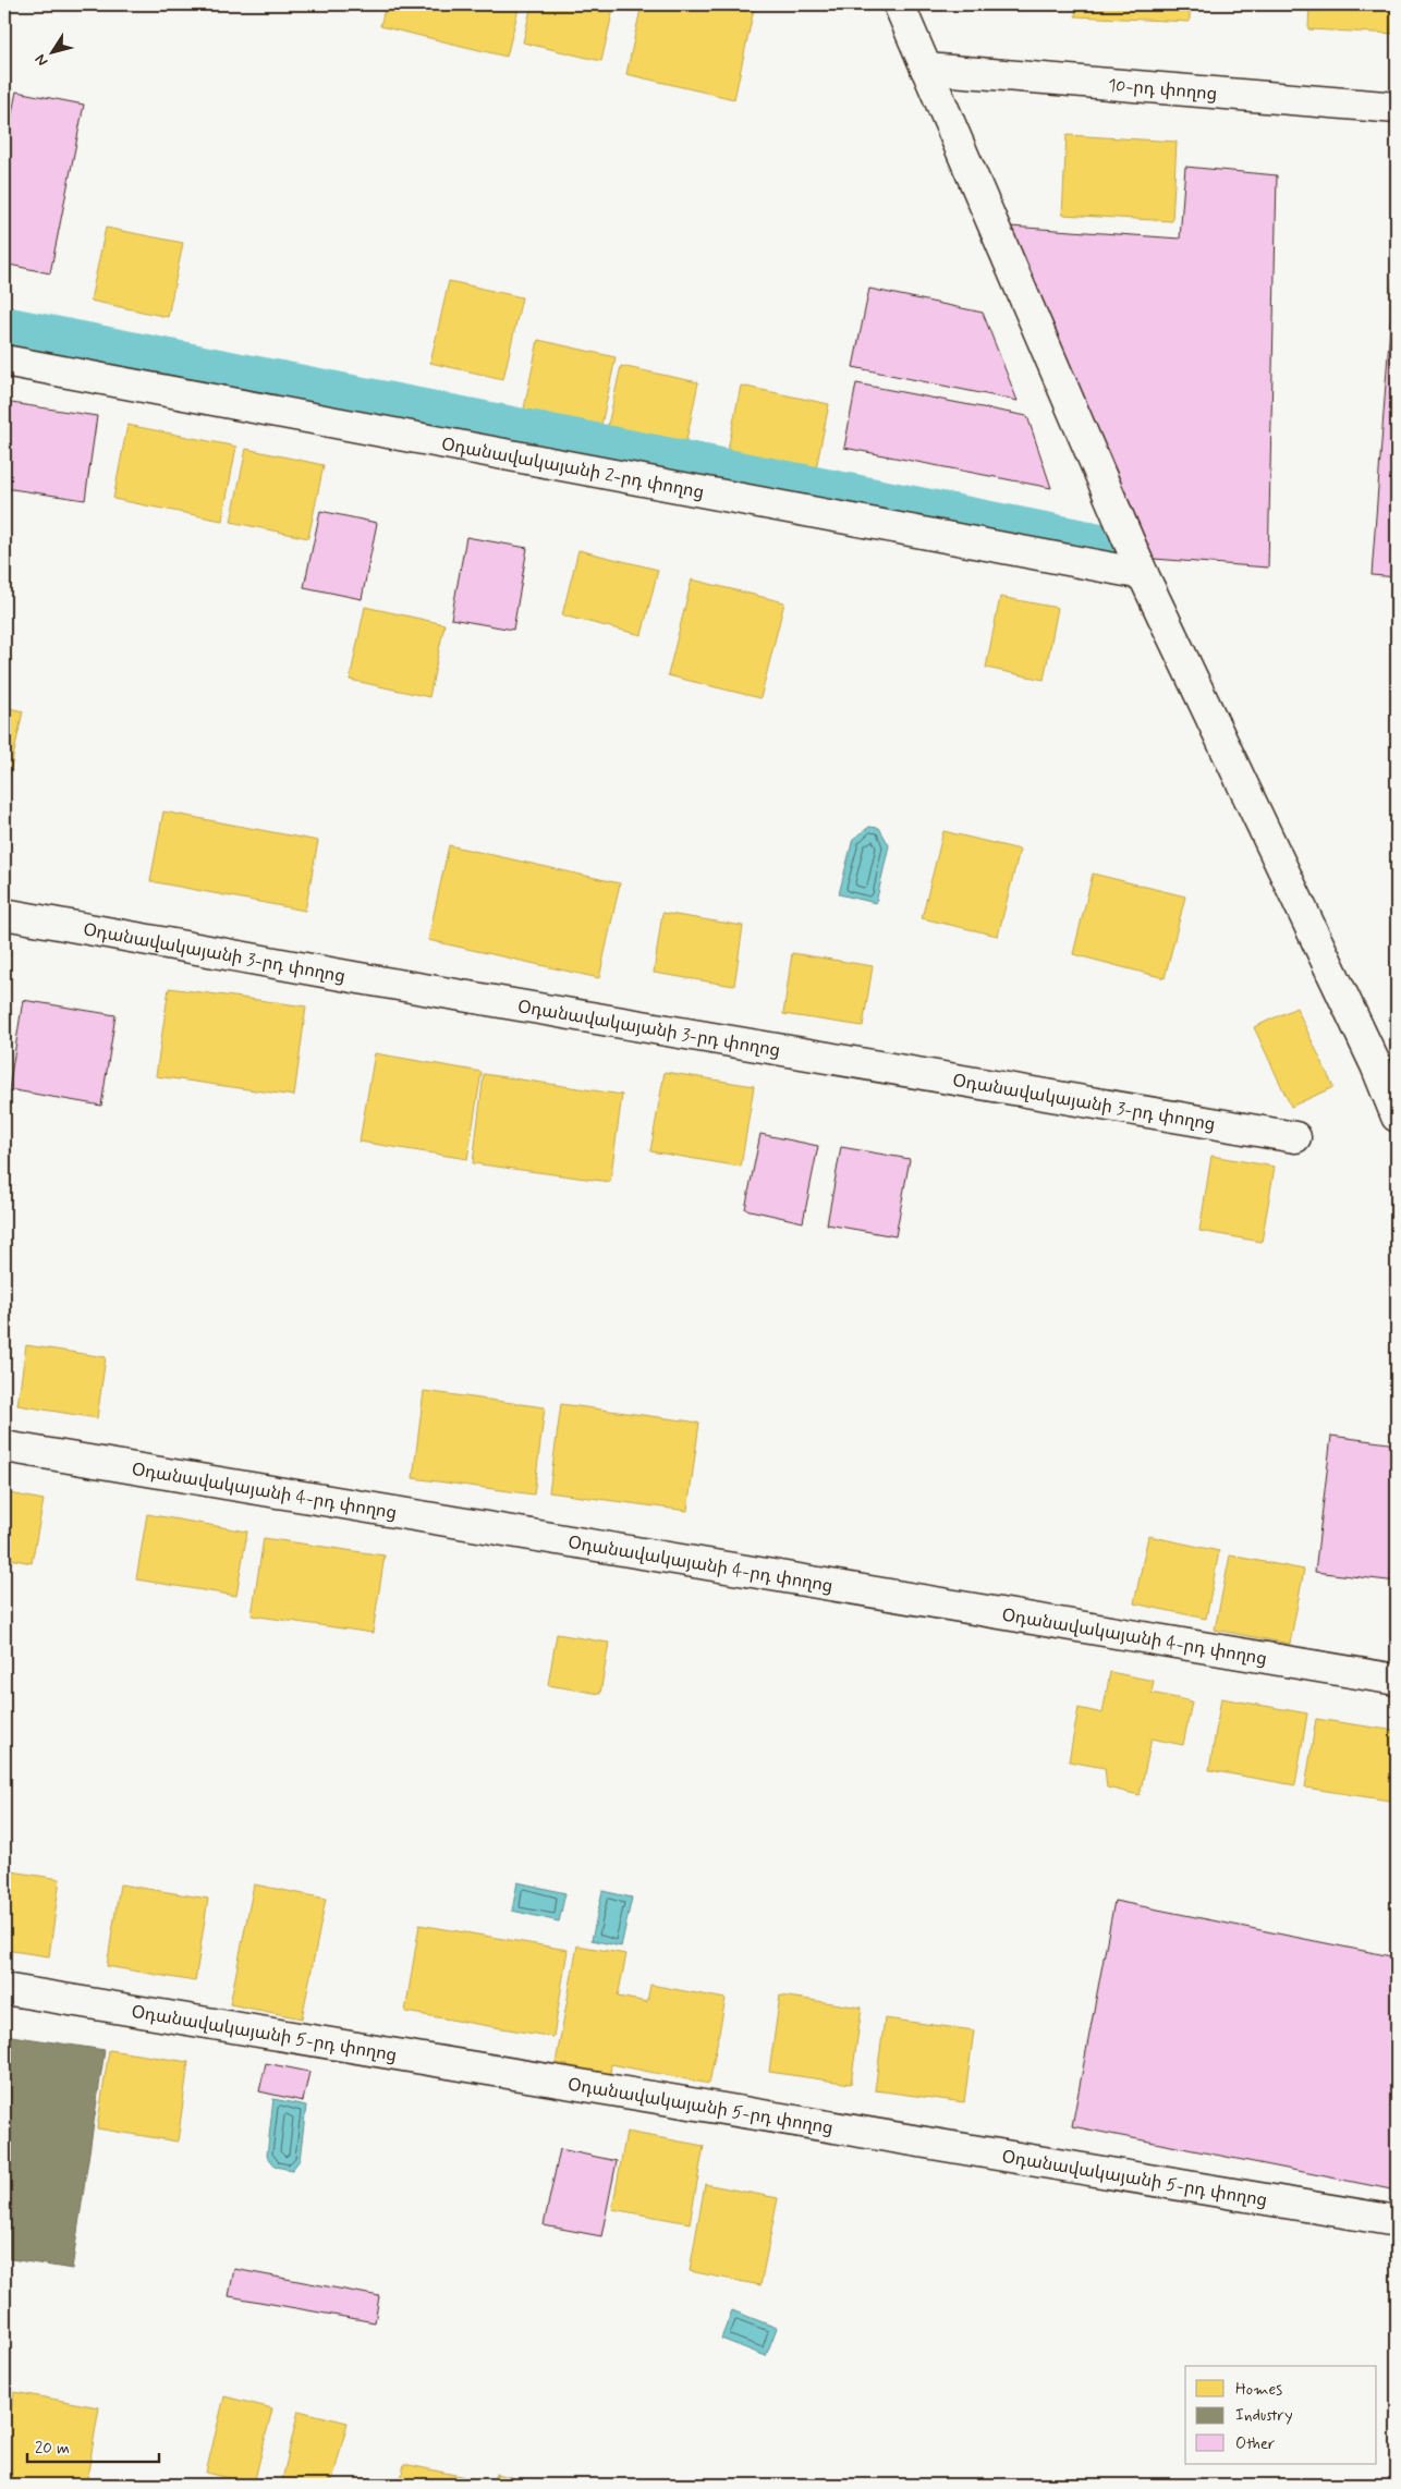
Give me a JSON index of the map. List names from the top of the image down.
{
  "streets": {
    "street": [
      "10-րդ փողոց",
      "Օդանավակայանի 2-րդ փողոց",
      "Օդանավակայանի 3-րդ փողոց",
      "Օդանավակայանի 4-րդ փողոց",
      "Օդանավակայանի 5-րդ փողոց"
    ]
  },
  "legend": ["Homes", "Industry", "Other"],
  "scale_bar": "20 m",
  "north": "bottom left"
}
